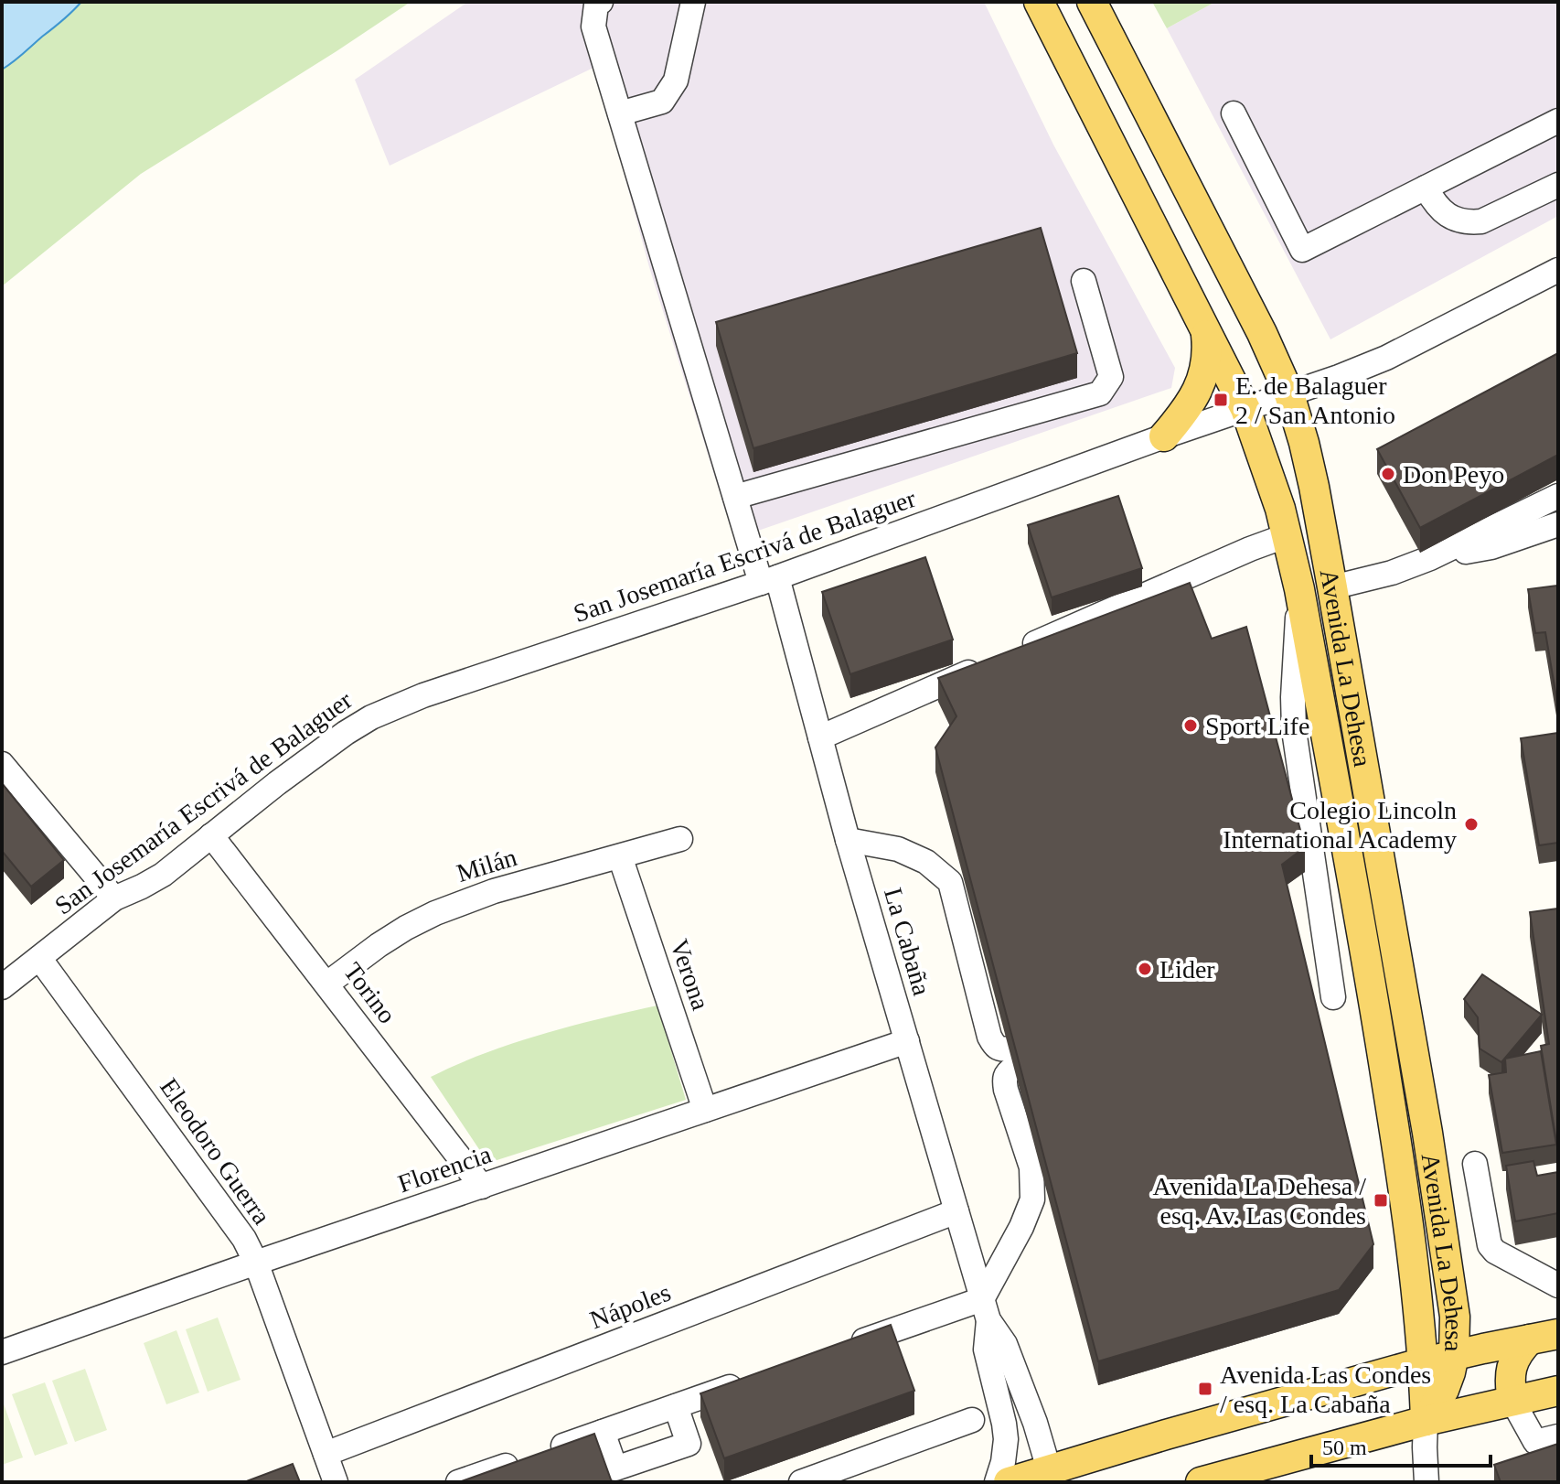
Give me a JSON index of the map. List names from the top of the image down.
{
  "streets": {
    "main road": ["Avenida La Dehesa"],
    "street": [
      "San Josemaría Escrivá de Balaguer",
      "Milán",
      "La Cabaña",
      "Verona",
      "Torino",
      "Eleodoro Guerra",
      "Florencia",
      "Nápoles"
    ]
  },
  "crossings": [
    ["San Josemaría Escrivá de Balaguer", "Avenida La Dehesa"],
    ["San Josemaría Escrivá de Balaguer", "La Cabaña"],
    ["San Josemaría Escrivá de Balaguer", "Torino"],
    ["San Josemaría Escrivá de Balaguer", "Eleodoro Guerra"],
    ["Milán", "Verona"],
    ["Milán", "Torino"],
    ["La Cabaña", "Florencia"],
    ["La Cabaña", "Nápoles"],
    ["Verona", "Florencia"],
    ["Torino", "Florencia"],
    ["Eleodoro Guerra", "Florencia"],
    ["Eleodoro Guerra", "Nápoles"]
  ],
  "places": {
    "transit": ["E. de Balaguer 2 / San Antonio", "Avenida La Dehesa / esq. Av. Las Condes", "Avenida Las Condes / esq. La Cabaña"],
    "other": [
      "Don Peyo",
      "Sport Life",
      "Colegio Lincoln International Academy",
      "Lider"
    ]
  },
  "scale_bar": "50 m"
}
